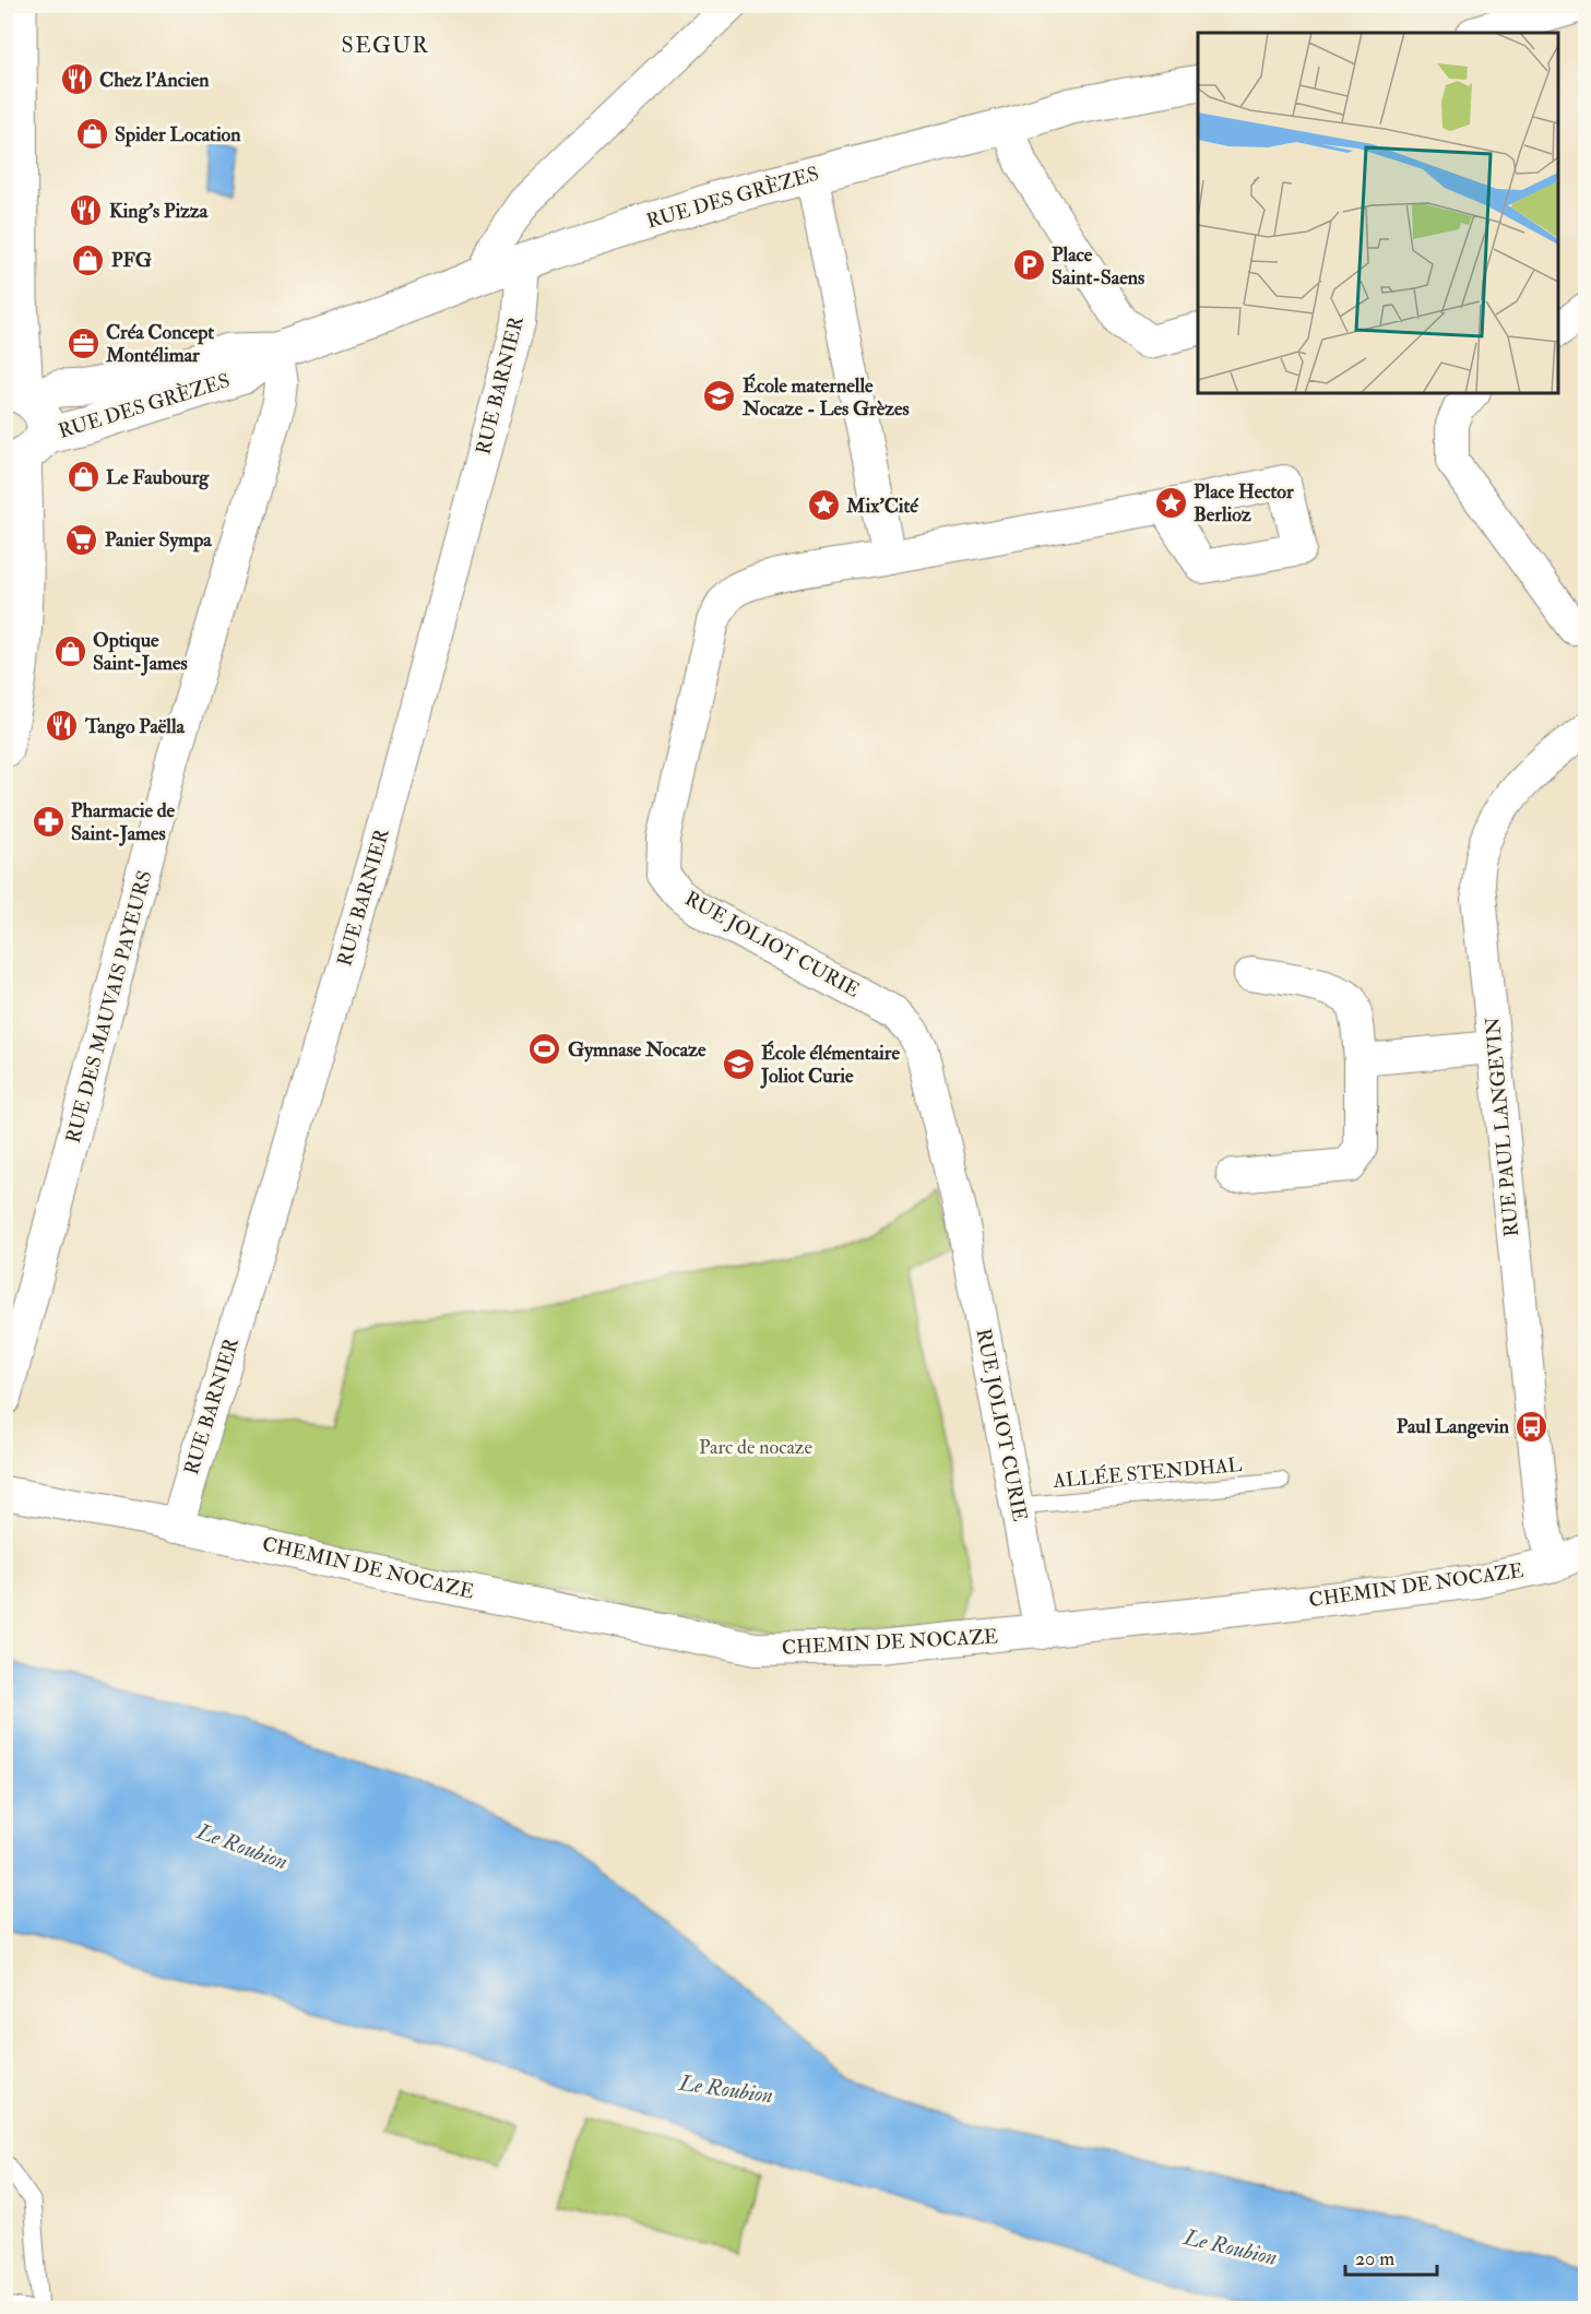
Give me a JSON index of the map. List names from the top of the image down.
{
  "streets": {
    "street": [
      "RUE DES GRÈZES",
      "RUE BARNIER",
      "RUE JOLIOT CURIE",
      "RUE DES MAUVAIS PAYEURS",
      "RUE PAUL LANGEVIN",
      "CHEMIN DE NOCAZE"
    ],
    "lane": ["ALLÉE STENDHAL"]
  },
  "crossings": [
    ["RUE DES GRÈZES", "RUE BARNIER"],
    ["RUE DES GRÈZES", "RUE DES MAUVAIS PAYEURS"],
    ["RUE BARNIER", "CHEMIN DE NOCAZE"],
    ["RUE JOLIOT CURIE", "ALLÉE STENDHAL"],
    ["RUE JOLIOT CURIE", "CHEMIN DE NOCAZE"],
    ["RUE PAUL LANGEVIN", "CHEMIN DE NOCAZE"]
  ],
  "districts": ["SEGUR"],
  "water": ["Le Roubion"],
  "parks": ["Parc de nocaze"],
  "places": {
    "restaurant": ["Chez l'Ancien", "King's Pizza", "Tango Paëlla"],
    "shop": [
      "Spider Location",
      "PFG",
      "Le Faubourg",
      "Optique Saint-James"
    ],
    "parking": ["Place Saint-Saens"],
    "office": ["Créa Concept Montélimar"],
    "school or university": ["École maternelle Nocaze - Les Grèzes", "École élémentaire Joliot Curie"],
    "place": ["Place Hector Berlioz", "Mix'Cité"],
    "supermarket": ["Panier Sympa"],
    "pharmacy": ["Pharmacie de Saint-James"],
    "sports": ["Gymnase Nocaze"],
    "bus stop": ["Paul Langevin"]
  },
  "scale_bar": "20 m"
}
